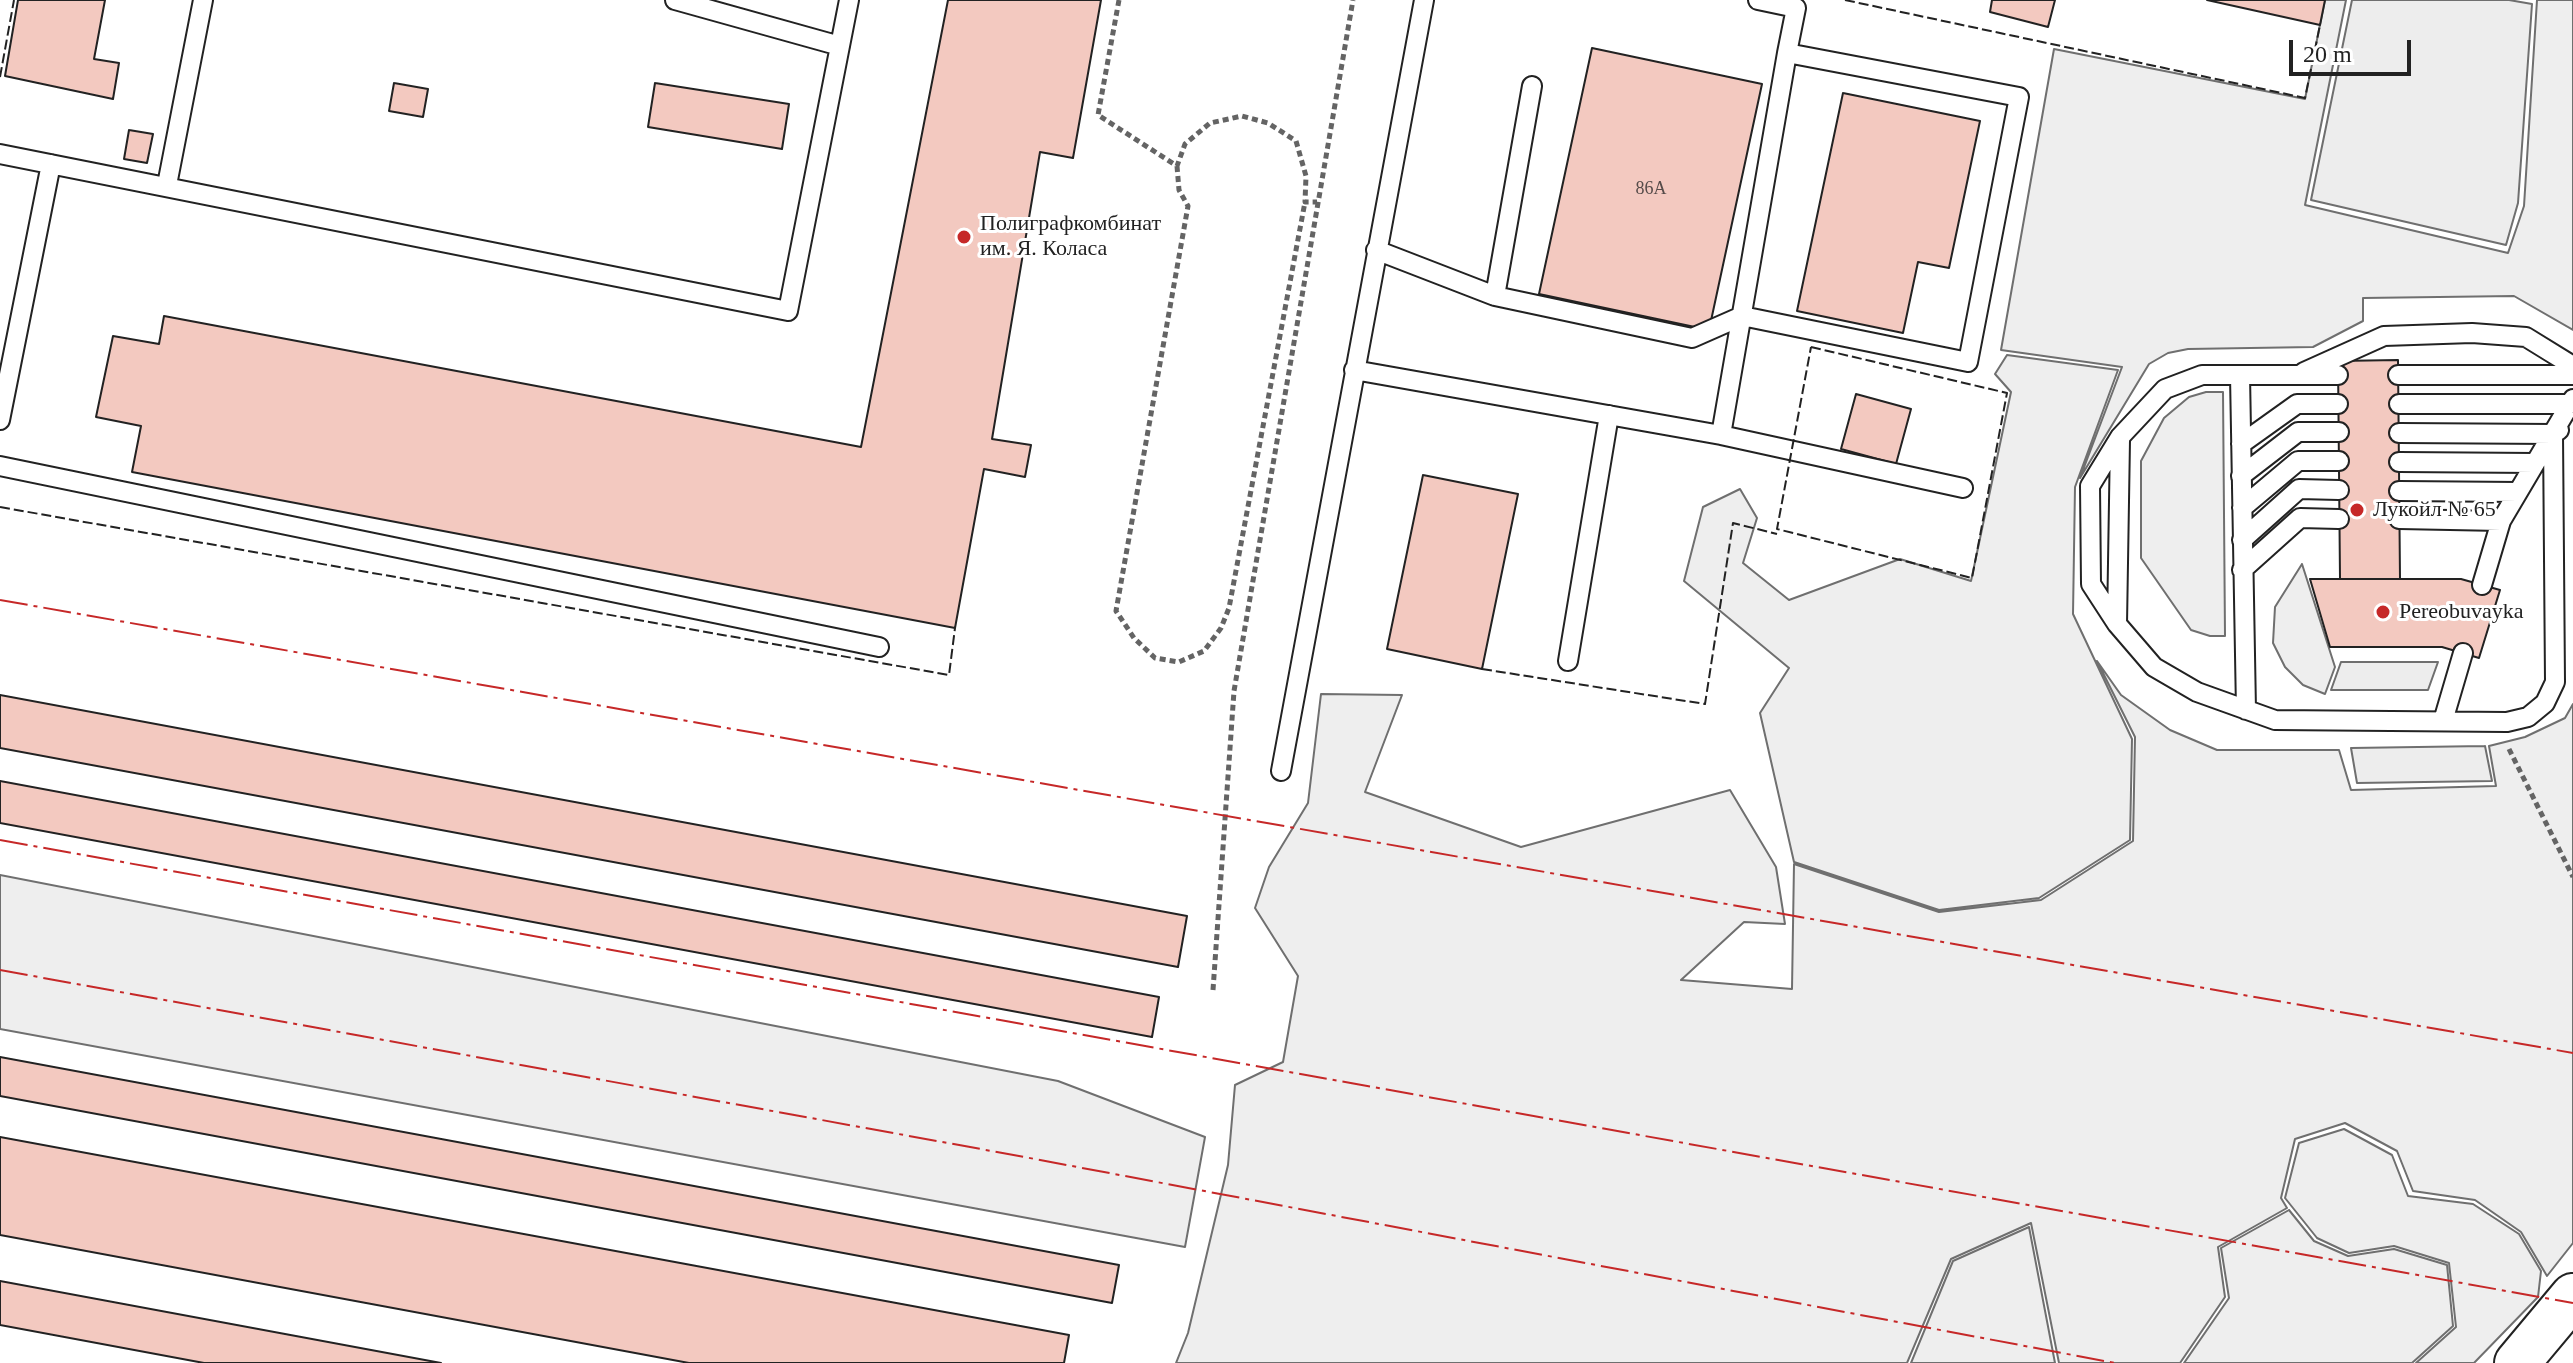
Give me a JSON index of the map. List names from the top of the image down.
{
  "places": ["Полиграфкомбинат им. Я. Коласа", "Лукойл № 65", "Pereobuvayka"],
  "house_numbers": ["86А"],
  "scale_bar": "20 m"
}
